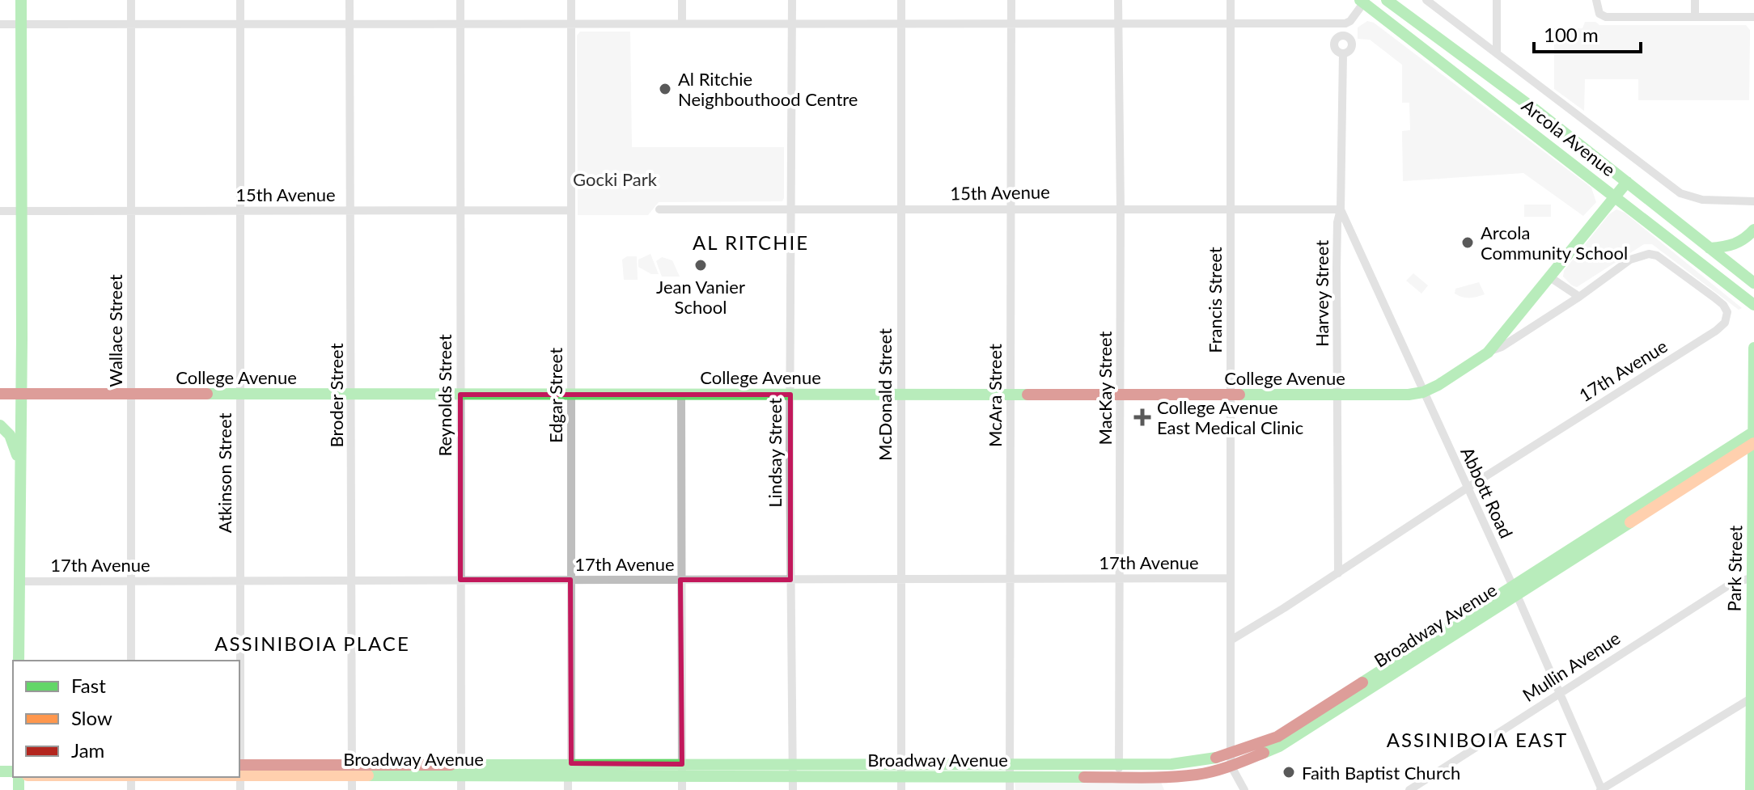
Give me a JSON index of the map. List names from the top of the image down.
{
  "streets": {
    "street": [
      "Arcola Avenue",
      "15th Avenue",
      "Harvey Street",
      "Francis Street",
      "Wallace Street",
      "17th Avenue",
      "College Avenue",
      "MacKay Street",
      "McDonald Street",
      "Broder Street",
      "Reynolds Street",
      "Edgar Street",
      "McAra Street",
      "Lindsay Street",
      "Atkinson Street",
      "Abbott Road",
      "Park Street",
      "Broadway Avenue",
      "Mullin Avenue"
    ]
  },
  "crossings": [
    ["Arcola Avenue", "College Avenue"],
    ["15th Avenue", "Harvey Street"],
    ["15th Avenue", "Francis Street"],
    ["15th Avenue", "Wallace Street"],
    ["15th Avenue", "MacKay Street"],
    ["15th Avenue", "McDonald Street"],
    ["15th Avenue", "Broder Street"],
    ["15th Avenue", "Reynolds Street"],
    ["15th Avenue", "Edgar Street"],
    ["15th Avenue", "McAra Street"],
    ["15th Avenue", "Lindsay Street"],
    ["15th Avenue", "Atkinson Street"],
    ["15th Avenue", "Abbott Road"],
    ["Harvey Street", "17th Avenue"],
    ["Harvey Street", "College Avenue"],
    ["Harvey Street", "Abbott Road"],
    ["Francis Street", "17th Avenue"],
    ["Francis Street", "College Avenue"],
    ["Francis Street", "Broadway Avenue"],
    ["Wallace Street", "17th Avenue"],
    ["Wallace Street", "College Avenue"],
    ["17th Avenue", "College Avenue"],
    ["17th Avenue", "MacKay Street"],
    ["17th Avenue", "McDonald Street"],
    ["17th Avenue", "Broder Street"],
    ["17th Avenue", "Reynolds Street"],
    ["17th Avenue", "Edgar Street"],
    ["17th Avenue", "McAra Street"],
    ["17th Avenue", "Lindsay Street"],
    ["17th Avenue", "Atkinson Street"],
    ["17th Avenue", "Abbott Road"],
    ["College Avenue", "MacKay Street"],
    ["College Avenue", "McDonald Street"],
    ["College Avenue", "Broder Street"],
    ["College Avenue", "Reynolds Street"],
    ["College Avenue", "Edgar Street"],
    ["College Avenue", "McAra Street"],
    ["College Avenue", "Lindsay Street"],
    ["College Avenue", "Atkinson Street"],
    ["College Avenue", "Abbott Road"],
    ["MacKay Street", "Broadway Avenue"],
    ["McDonald Street", "Broadway Avenue"],
    ["Broder Street", "Broadway Avenue"],
    ["Reynolds Street", "Broadway Avenue"],
    ["Edgar Street", "Broadway Avenue"],
    ["McAra Street", "Broadway Avenue"],
    ["Lindsay Street", "Broadway Avenue"],
    ["Atkinson Street", "Broadway Avenue"],
    ["Abbott Road", "Broadway Avenue"],
    ["Abbott Road", "Mullin Avenue"],
    ["Park Street", "Broadway Avenue"],
    ["Park Street", "Mullin Avenue"]
  ],
  "districts": ["AL RITCHIE", "ASSINIBOIA PLACE", "ASSINIBOIA EAST"],
  "parks": ["Gocki Park"],
  "places": {
    "other": [
      "Al Ritchie Neighbouthood Centre",
      "Arcola Community School",
      "Jean Vanier School",
      "Faith Baptist Church"
    ],
    "health": ["College Avenue East Medical Clinic"]
  },
  "legend": ["Fast", "Slow", "Jam"],
  "scale_bar": "100 m"
}
